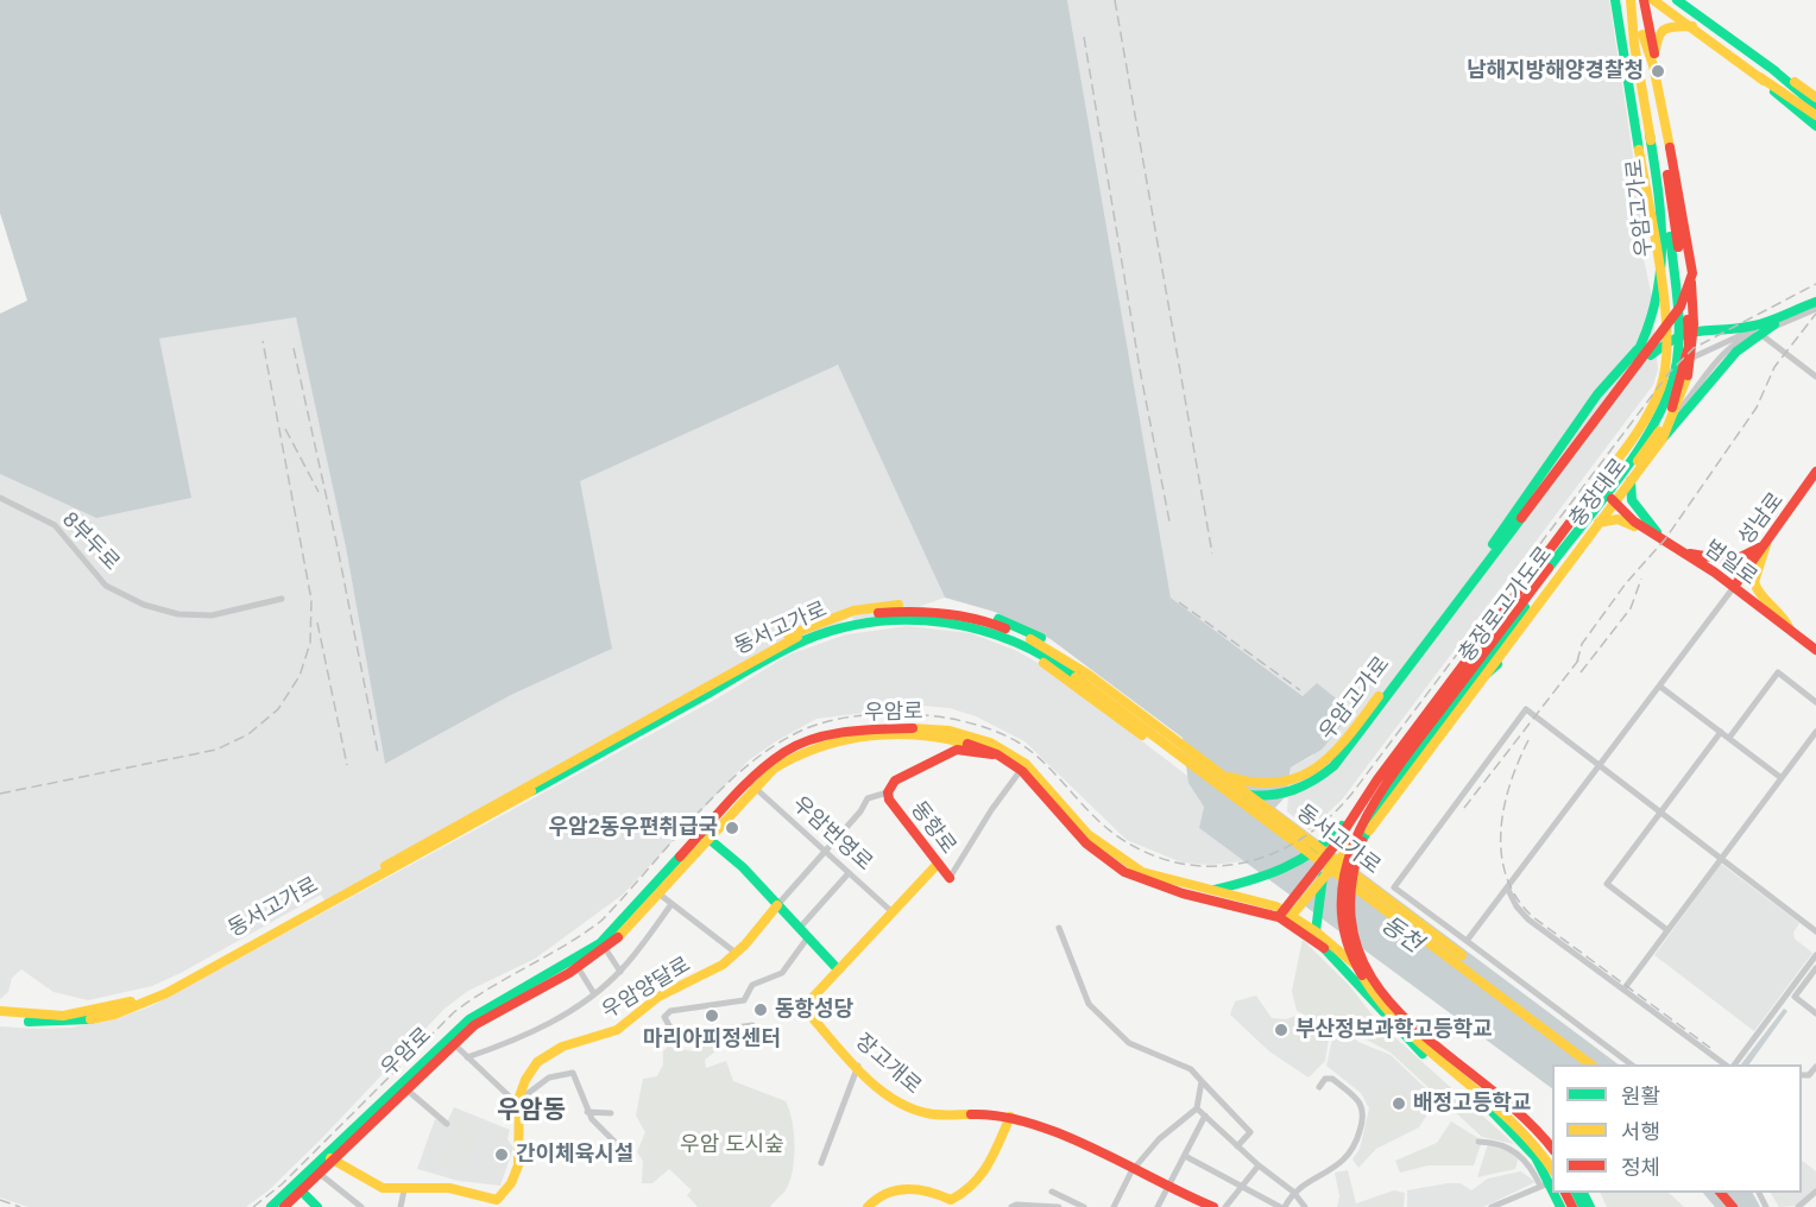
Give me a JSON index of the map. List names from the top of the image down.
{
  "streets": {
    "main road": [
      "우암고가로",
      "충장대로",
      "성남로",
      "범일로",
      "충장로고가도로",
      "동서고가로",
      "우암로",
      "동항로",
      "우암양달로",
      "장고개로"
    ],
    "street": ["8부두로", "우암번영로"]
  },
  "crossings": [
    ["우암고가로", "충장로고가도로"],
    ["우암고가로", "동서고가로"],
    ["충장대로", "우암로"],
    ["성남로", "범일로"],
    ["우암로", "동항로"],
    ["우암로", "우암번영로"],
    ["동항로", "장고개로"],
    ["우암번영로", "장고개로"]
  ],
  "districts": ["우암동"],
  "water": ["동천"],
  "parks": ["우암 도시숲"],
  "places": [
    "남해지방해양경찰청",
    "우암2동우편취급국",
    "동항성당",
    "마리아피정센터",
    "부산정보과학고등학교",
    "배정고등학교",
    "간이체육시설"
  ],
  "legend": ["원활", "서행", "정체"]
}
